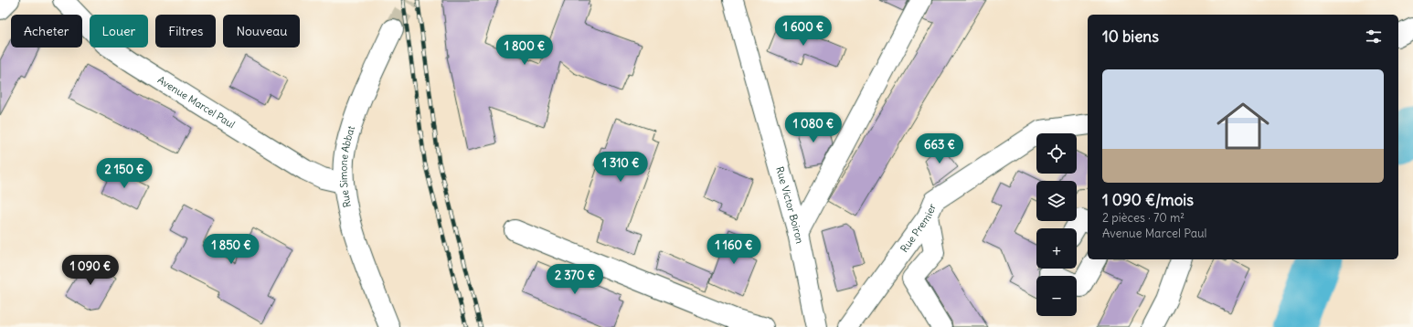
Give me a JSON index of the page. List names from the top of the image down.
{
  "streets": {
    "street": [
      "Avenue Marcel Paul",
      "Rue Simone Abbat",
      "Rue Victor Boiron",
      "Rue Premier"
    ]
  },
  "crossings": [
    ["Avenue Marcel Paul", "Rue Simone Abbat"]
  ],
  "page": {
    "chip": [
      "Acheter",
      "Louer",
      "Filtres",
      "Nouveau"
    ],
    "heading": "10 biens",
    "price": [
      "1 600 €",
      "1 800 €",
      "1 080 €",
      "663 €",
      "1 310 €",
      "2 150 €",
      "1 850 €",
      "1 160 €",
      "1 090 €",
      "2 370 €"
    ],
    "list": [
      {
        "name": "1 090 €/mois",
        "note": "2 pièces · 70 m² · Avenue Marcel Paul"
      }
    ],
    "map_buttons": ["+", "−"]
  }
}
